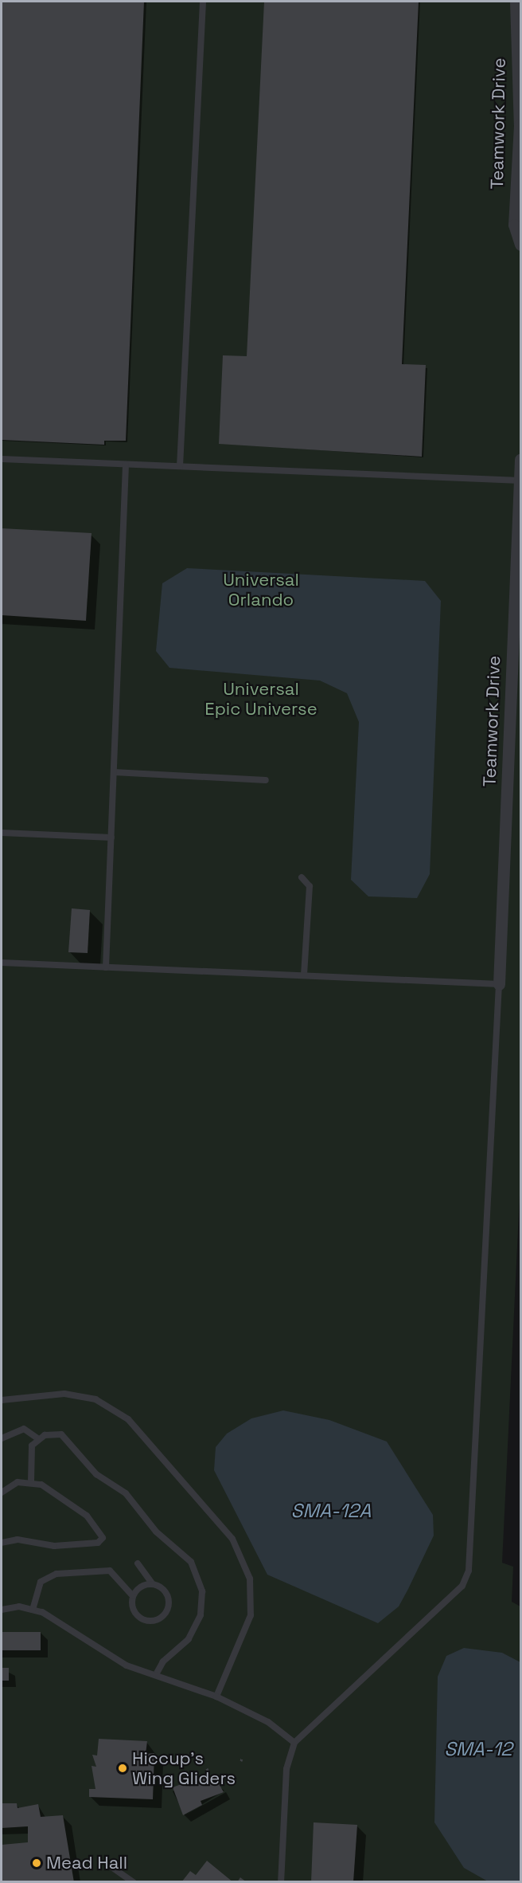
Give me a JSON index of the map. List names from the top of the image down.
{
  "streets": {
    "street": ["Teamwork Drive"]
  },
  "water": ["SMA-12A", "SMA-12"],
  "parks": ["Universal Orlando", "Universal Epic Universe"],
  "places": ["Hiccup's Wing Gliders", "Mead Hall"]
}
